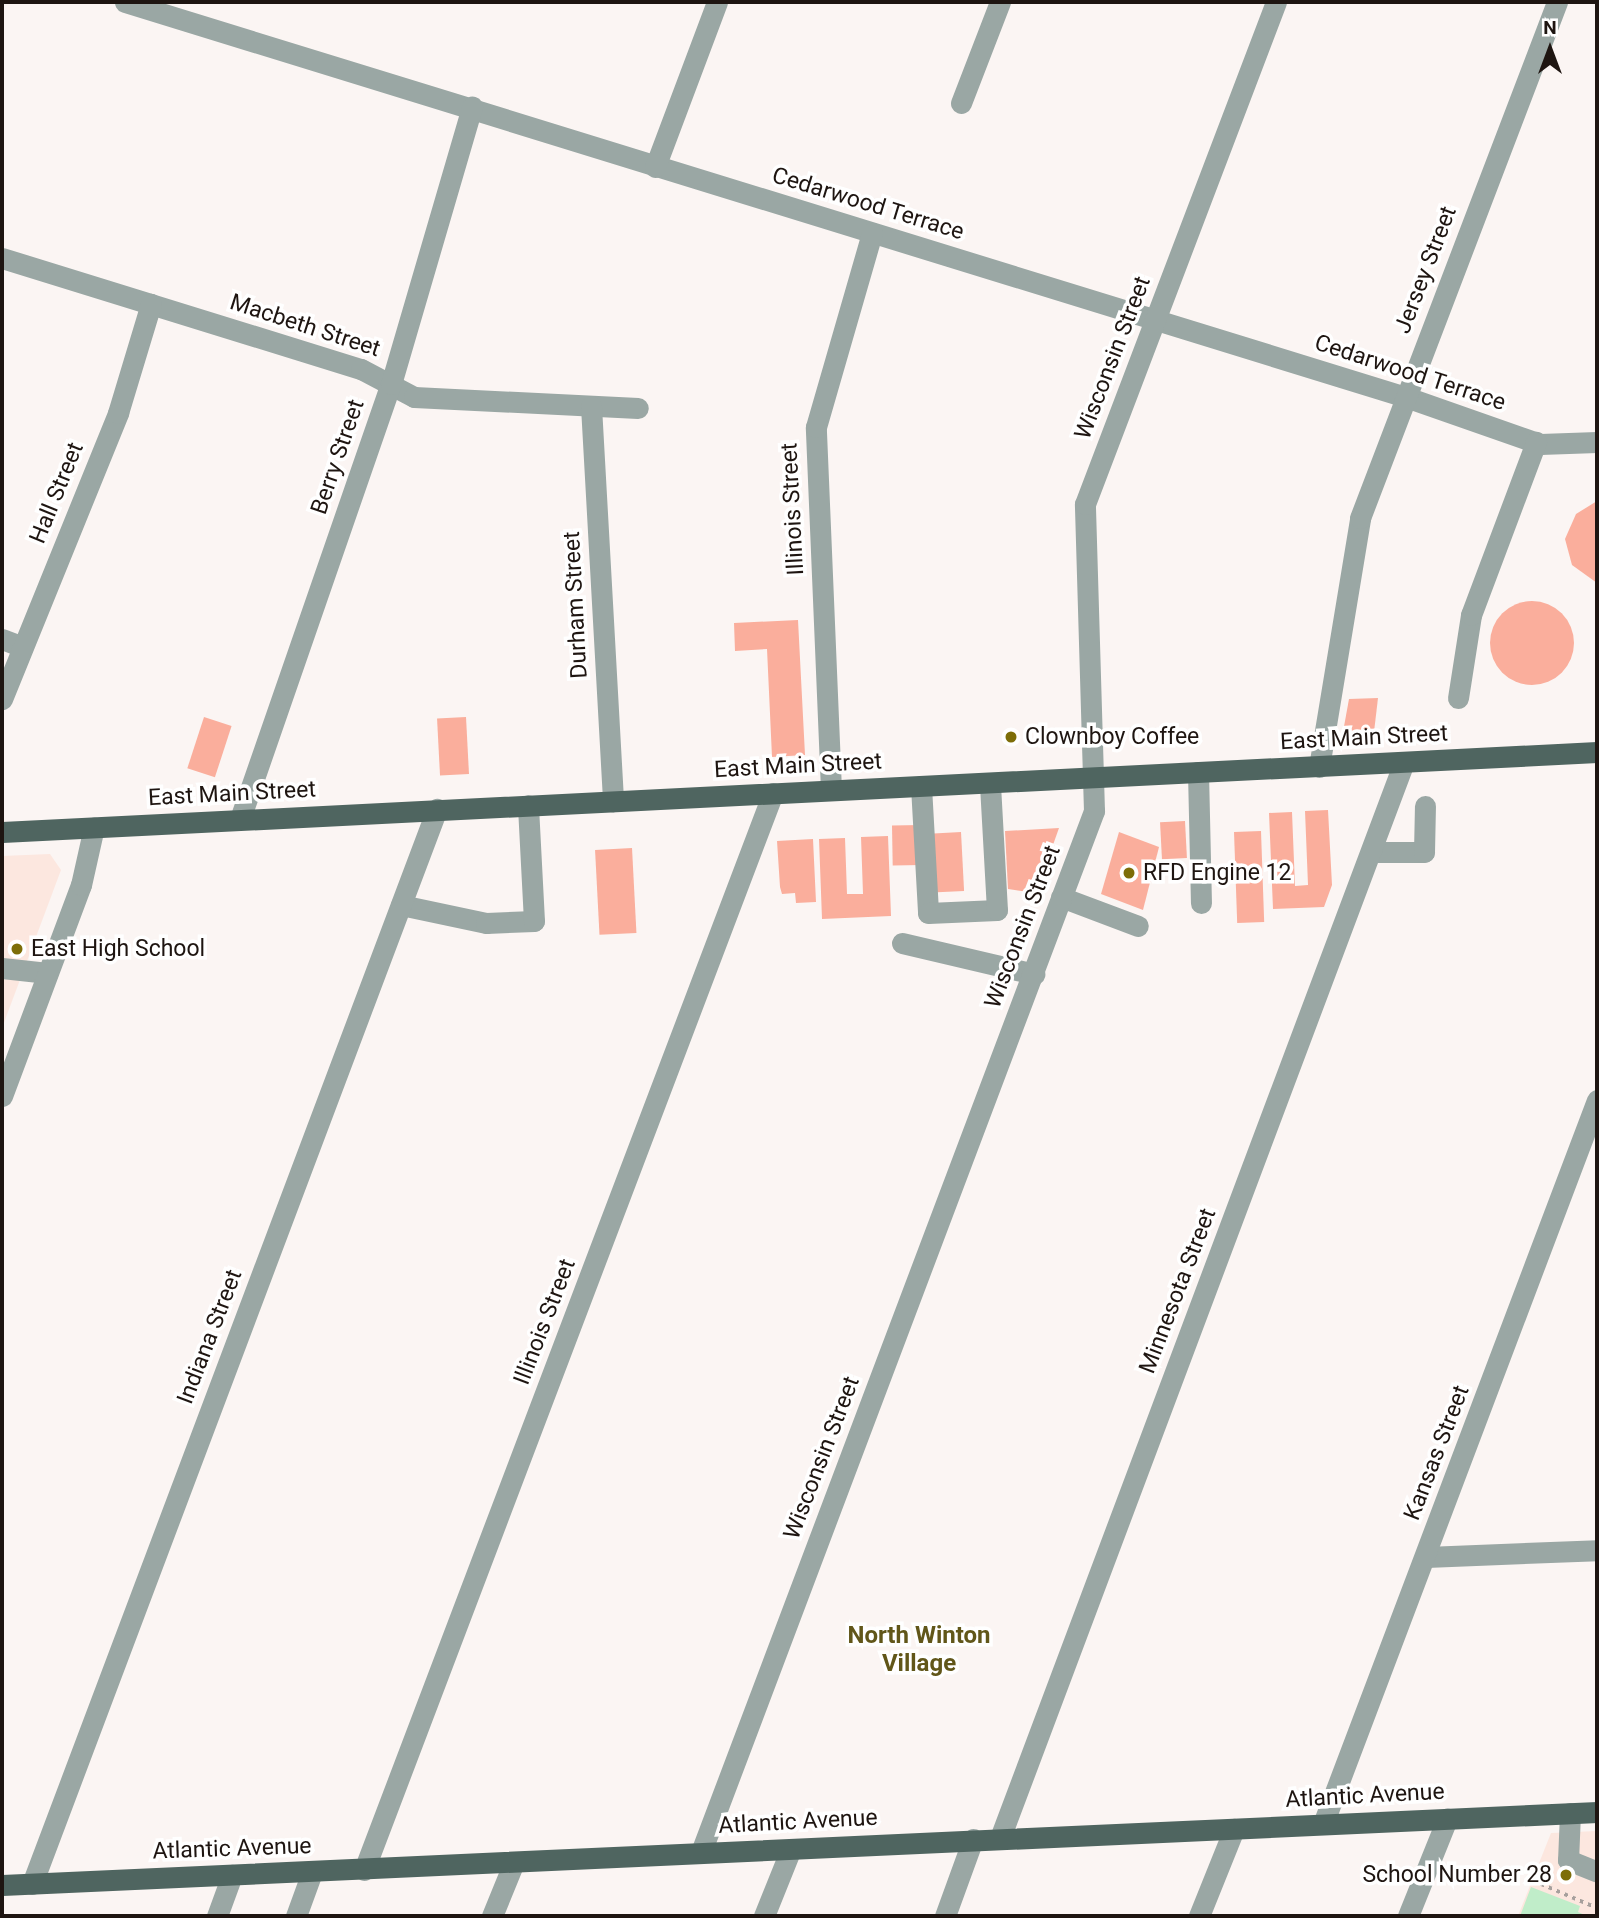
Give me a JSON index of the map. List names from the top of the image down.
{
  "streets": {
    "main road": ["East Main Street", "Atlantic Avenue"],
    "street": [
      "Cedarwood Terrace",
      "Jersey Street",
      "Macbeth Street",
      "Wisconsin Street",
      "Berry Street",
      "Hall Street",
      "Illinois Street",
      "Durham Street",
      "Minnesota Street",
      "Indiana Street",
      "Kansas Street"
    ]
  },
  "crossings": [
    ["Cedarwood Terrace", "Jersey Street"],
    ["Cedarwood Terrace", "Wisconsin Street"],
    ["Cedarwood Terrace", "Berry Street"],
    ["Cedarwood Terrace", "Illinois Street"],
    ["Jersey Street", "East Main Street"],
    ["Macbeth Street", "Berry Street"],
    ["Macbeth Street", "Hall Street"],
    ["Macbeth Street", "Durham Street"],
    ["Wisconsin Street", "East Main Street"],
    ["Wisconsin Street", "Atlantic Avenue"],
    ["Berry Street", "East Main Street"],
    ["Illinois Street", "East Main Street"],
    ["Illinois Street", "Atlantic Avenue"],
    ["Durham Street", "East Main Street"],
    ["East Main Street", "Minnesota Street"],
    ["East Main Street", "Indiana Street"],
    ["Minnesota Street", "Atlantic Avenue"],
    ["Indiana Street", "Atlantic Avenue"],
    ["Kansas Street", "Atlantic Avenue"]
  ],
  "districts": ["North Winton Village"],
  "places": [
    "Clownboy Coffee",
    "RFD Engine 12",
    "East High School",
    "School Number 28"
  ],
  "north": "top"
}
